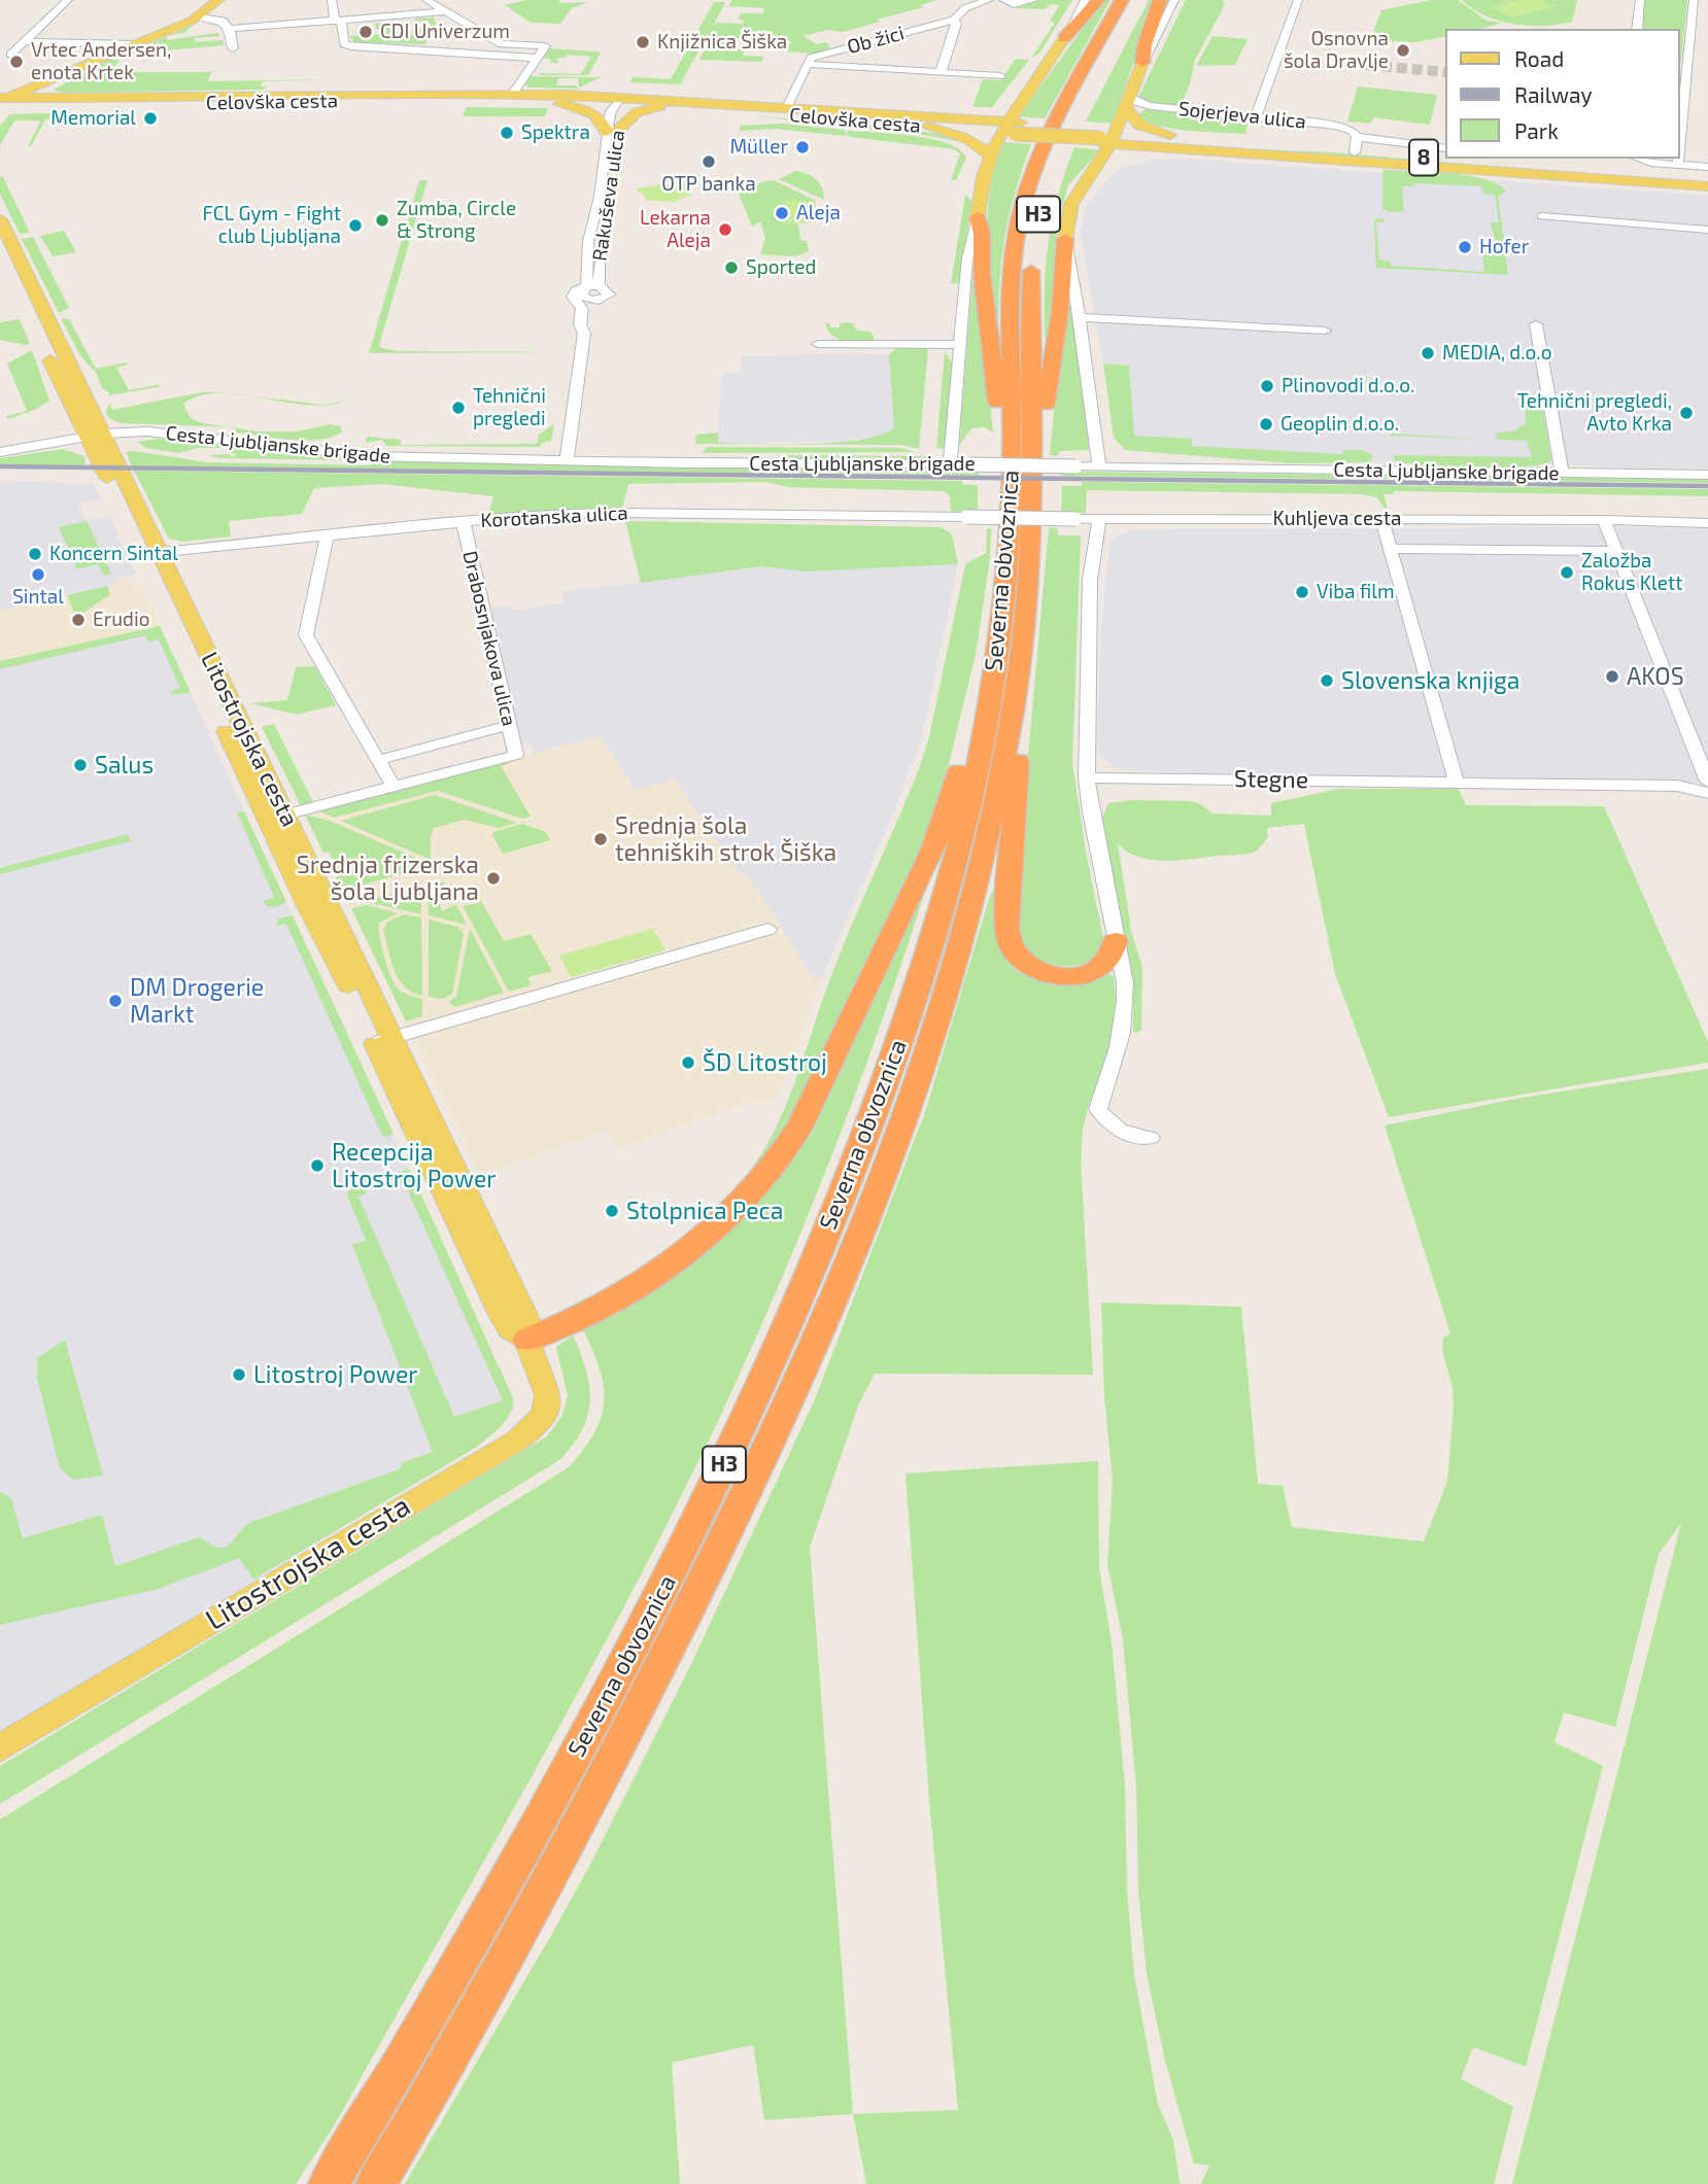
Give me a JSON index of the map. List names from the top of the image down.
{
  "streets": {
    "highway": ["H3", "Severna obvoznica"],
    "main road": ["Celovška cesta", "8", "Litostrojska cesta"],
    "street": [
      "Ob žici",
      "Sojerjeva ulica",
      "Rakuševa ulica",
      "Cesta Ljubljanske brigade",
      "Korotanska ulica",
      "Kuhljeva cesta",
      "Drabosnjakova ulica",
      "Stegne"
    ]
  },
  "crossings": [
    ["Celovška cesta", "Rakuševa ulica"],
    ["Rakuševa ulica", "Cesta Ljubljanske brigade"],
    ["Cesta Ljubljanske brigade", "Litostrojska cesta"],
    ["Korotanska ulica", "Kuhljeva cesta"],
    ["Korotanska ulica", "Drabosnjakova ulica"],
    ["Korotanska ulica", "Litostrojska cesta"]
  ],
  "places": [
    "CDI Univerzum",
    "Knjižnica Šiška",
    "Osnovna šola Dravlje",
    "Vrtec Andersen, enota Krtek",
    "Memorial",
    "Spektra",
    "Müller",
    "OTP banka",
    "Aleja",
    "Zumba, Circle & Strong",
    "FCL Gym - Fight club Ljubljana",
    "Lekarna Aleja",
    "Hofer",
    "Sported",
    "MEDIA, d.o.o",
    "Plinovodi d.o.o.",
    "Tehnični pregledi",
    "Tehnični pregledi, Avto Krka",
    "Geoplin d.o.o.",
    "Koncern Sintal",
    "Založba Rokus Klett",
    "Sintal",
    "Viba film",
    "Erudio",
    "AKOS",
    "Slovenska knjiga",
    "Salus",
    "Srednja šola tehniških strok Šiška",
    "Srednja frizerska šola Ljubljana",
    "DM Drogerie Markt",
    "ŠD Litostroj",
    "Recepcija Litostroj Power",
    "Stolpnica Peca",
    "Litostroj Power"
  ],
  "legend": ["Road", "Railway", "Park"]
}
